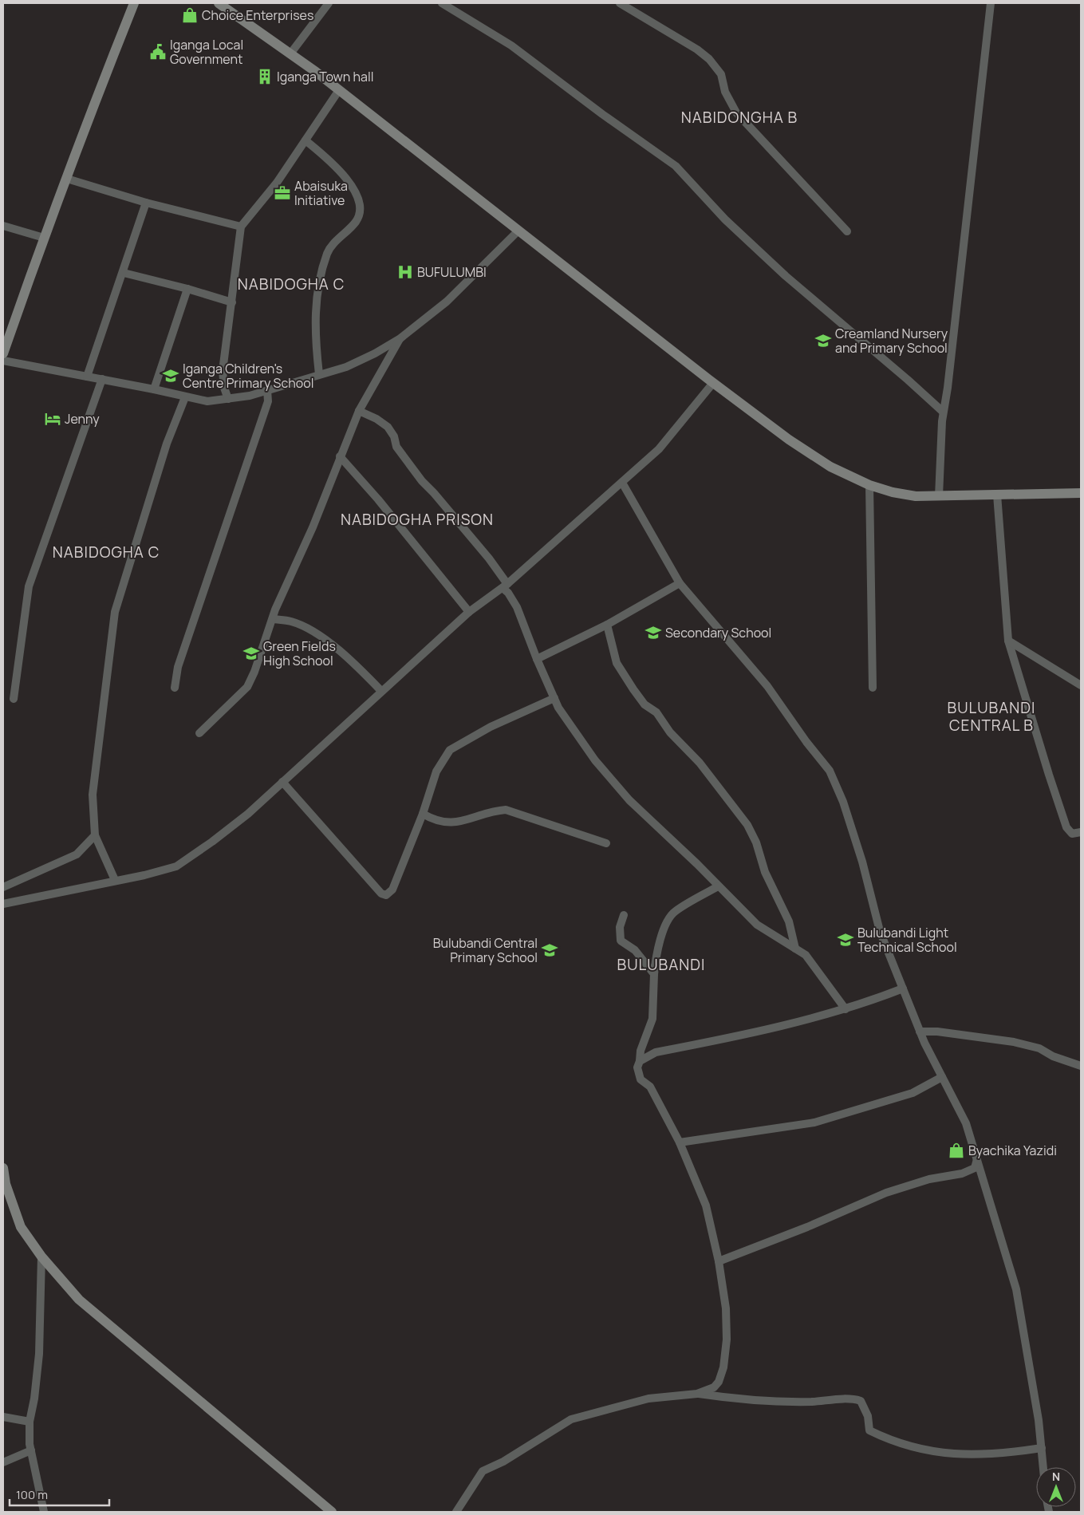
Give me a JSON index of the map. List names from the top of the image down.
{
  "districts": [
    "NABIDONGHA B",
    "NABIDOGHA C",
    "NABIDOGHA PRISON",
    "NABIDOGHA C",
    "BULUBANDI CENTRAL B",
    "BULUBANDI"
  ],
  "places": {
    "shop": ["Choice Enterprises", "Byachika Yazidi"],
    "public building": ["Iganga Local Government"],
    "building": ["Iganga Town hall"],
    "office": ["Abaisuka Initiative"],
    "hospital": ["BUFULUMBI"],
    "school or university": [
      "Creamland Nursery and Primary School",
      "Iganga Children's Centre Primary School",
      "Secondary School",
      "Green Fields High School",
      "Bulubandi Light Technical School",
      "Bulubandi Central Primary School"
    ],
    "hotel": ["Jenny"]
  },
  "scale_bar": "100 m",
  "north": "top"
}
